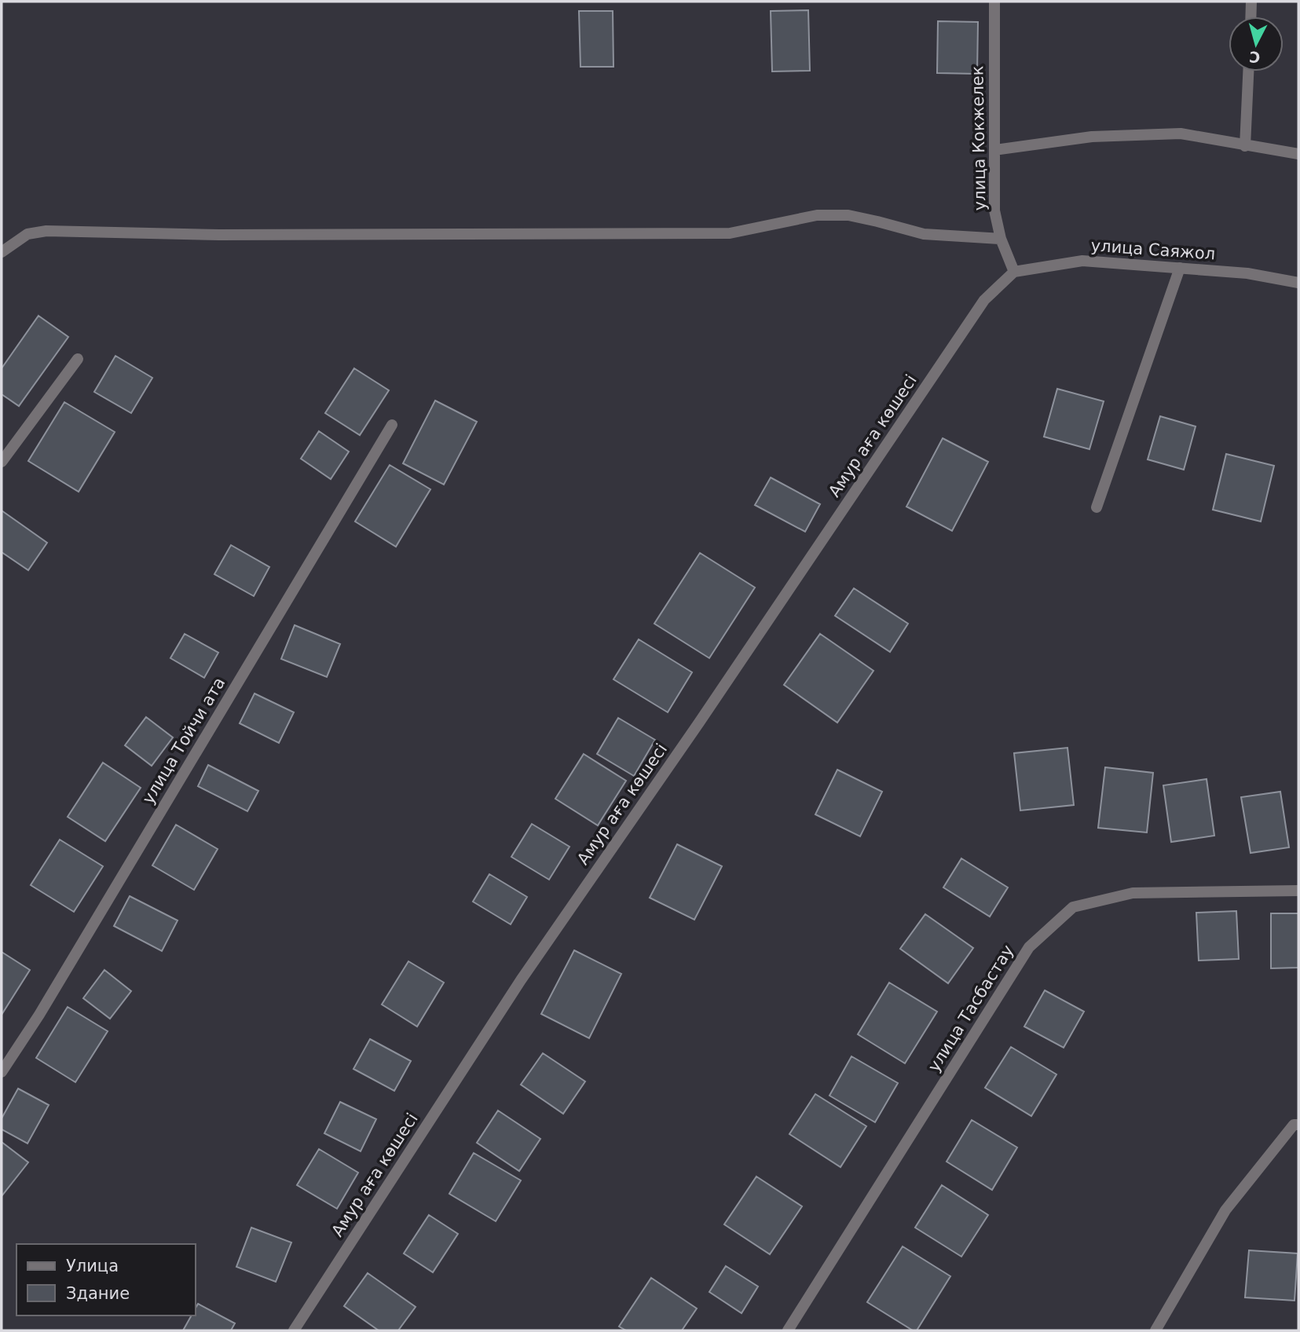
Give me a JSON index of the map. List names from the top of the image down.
{
  "streets": {
    "street": [
      "улица Кокжелек",
      "улица Саяжол",
      "Амур аға көшесі",
      "улица Тойчи ата",
      "улица Тасбастау"
    ]
  },
  "crossings": [
    ["улица Кокжелек", "улица Саяжол"],
    ["улица Кокжелек", "Амур аға көшесі"],
    ["улица Саяжол", "Амур аға көшесі"]
  ],
  "legend": ["Улица", "Здание"],
  "north": "bottom"
}
